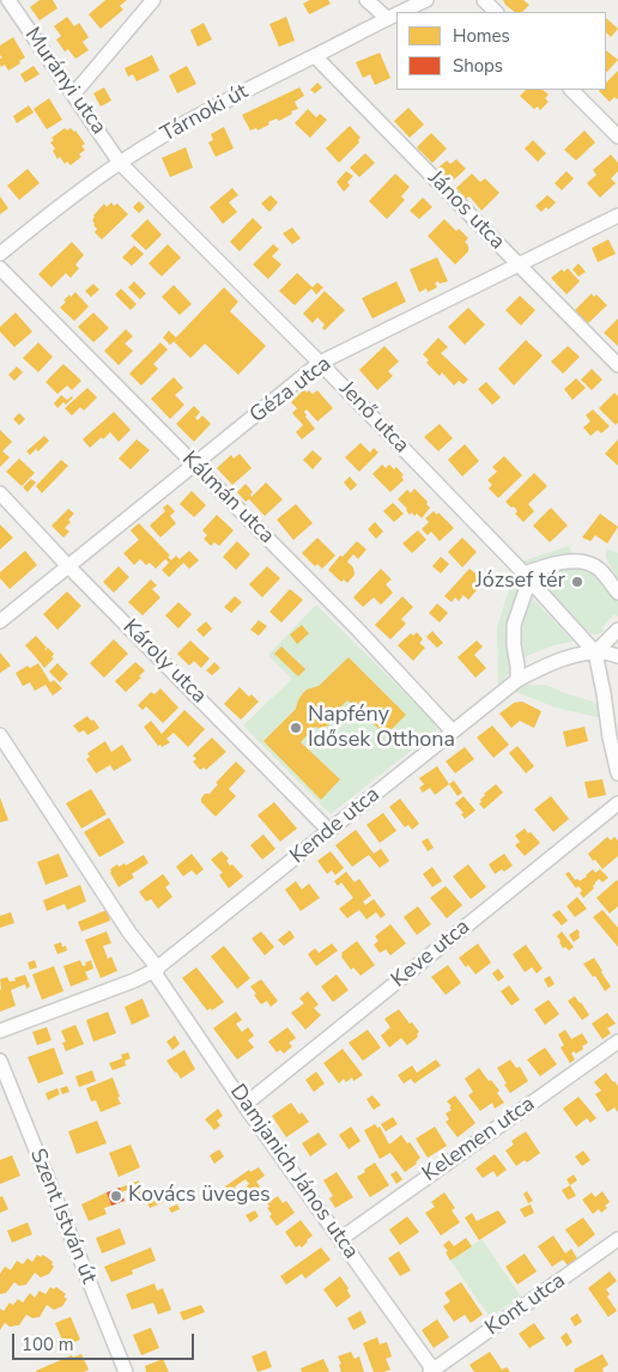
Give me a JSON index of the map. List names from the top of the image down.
{
  "streets": {
    "street": [
      "Murányi utca",
      "Tárnoki út",
      "János utca",
      "Géza utca",
      "Jenő utca",
      "Kálmán utca",
      "Károly utca",
      "Kende utca",
      "Keve utca",
      "Kelemen utca",
      "Damjanich János utca",
      "Szent István út",
      "Kont utca"
    ]
  },
  "crossings": [
    ["Murányi utca", "Tárnoki út"],
    ["Murányi utca", "Jenő utca"],
    ["Tárnoki út", "János utca"],
    ["Tárnoki út", "Jenő utca"],
    ["János utca", "Géza utca"],
    ["Géza utca", "Jenő utca"],
    ["Géza utca", "Kálmán utca"],
    ["Géza utca", "Károly utca"],
    ["Kálmán utca", "Kende utca"],
    ["Károly utca", "Kende utca"],
    ["Kende utca", "Damjanich János utca"],
    ["Keve utca", "Damjanich János utca"],
    ["Kelemen utca", "Damjanich János utca"],
    ["Damjanich János utca", "Kont utca"]
  ],
  "places": ["József tér", "Napfény Idősek Otthona", "Kovács üveges"],
  "legend": ["Homes", "Shops"],
  "scale_bar": "100 m"
}
